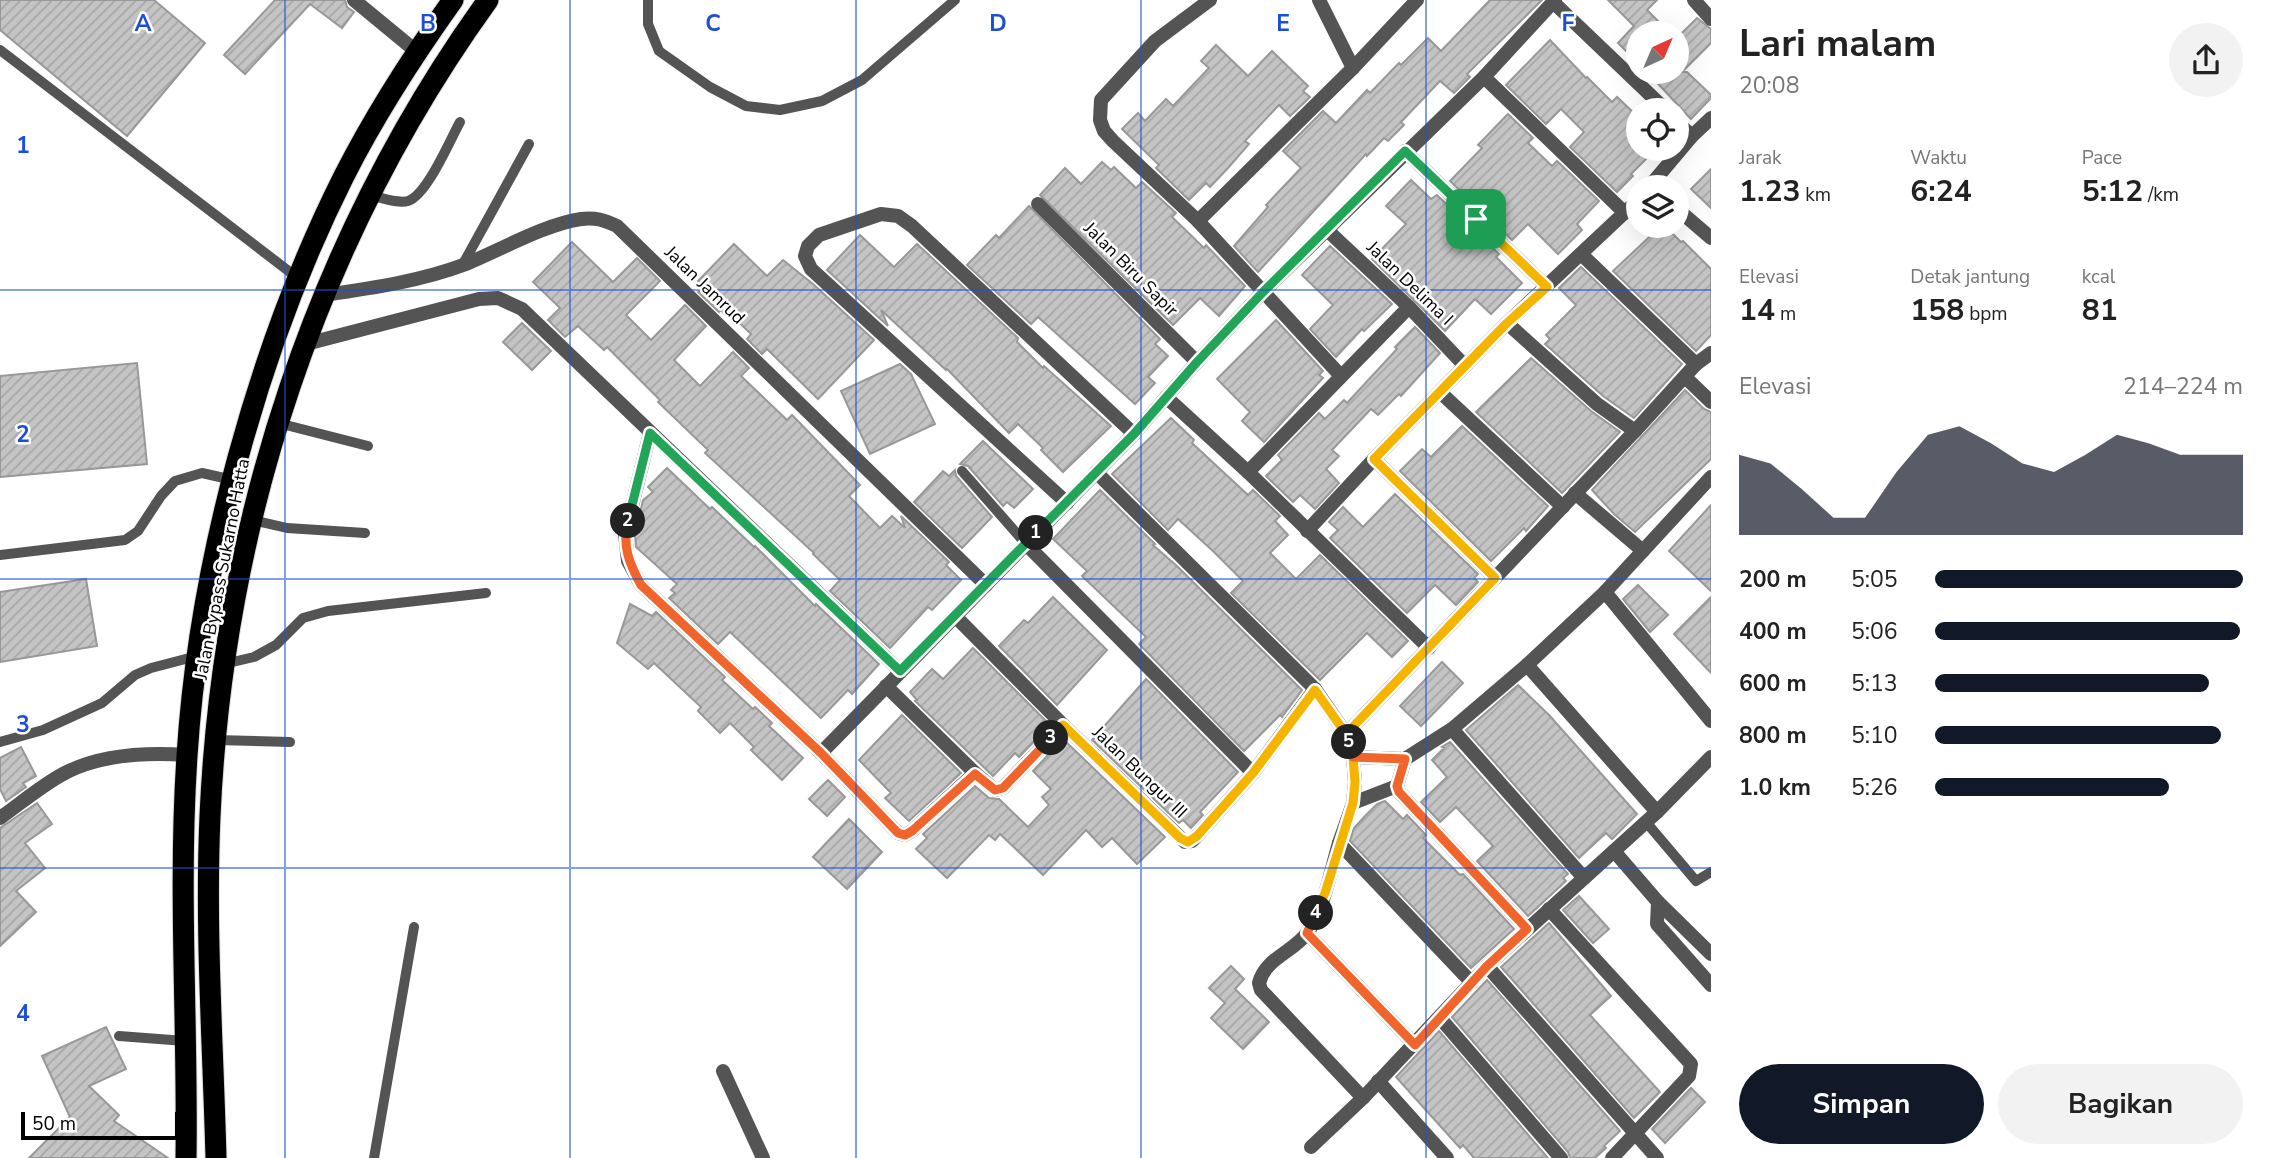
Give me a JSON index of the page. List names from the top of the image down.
{
  "streets": {
    "highway": ["Jalan Bypass Sukarno Hatta"],
    "street": [
      "Jalan Biru Sapir",
      "Jalan Delima I",
      "Jalan Jamrud",
      "Jalan Bungur III"
    ]
  },
  "crossings": [
    ["Jalan Jamrud", "Jalan Bypass Sukarno Hatta"]
  ],
  "scale_bar": "50 m",
  "north": "top right",
  "page": {
    "heading": ["Lari malam", "20:08"],
    "stats": [
      ["Jarak", "1.23 km"],
      ["Waktu", "6:24"],
      ["Pace", "5:12 /km"],
      ["Elevasi", "14 m"],
      ["Detak jantung", "158 bpm"],
      ["kcal", "81"]
    ],
    "chart": ["Elevasi", "214–224 m"],
    "pins": [
      "2",
      "1",
      "3",
      "5",
      "4"
    ],
    "list": [
      {
        "name": "200 m",
        "note": "5:05"
      },
      {
        "name": "400 m",
        "note": "5:06"
      },
      {
        "name": "600 m",
        "note": "5:13"
      },
      {
        "name": "800 m",
        "note": "5:10"
      },
      {
        "name": "1.0 km",
        "note": "5:26"
      }
    ],
    "buttons": ["Simpan", "Bagikan"],
    "scale": "50 m"
  },
  "grid": {
    "columns": [
      "A",
      "B",
      "C",
      "D",
      "E",
      "F"
    ],
    "rows": [
      "1",
      "2",
      "3",
      "4"
    ]
  }
}
